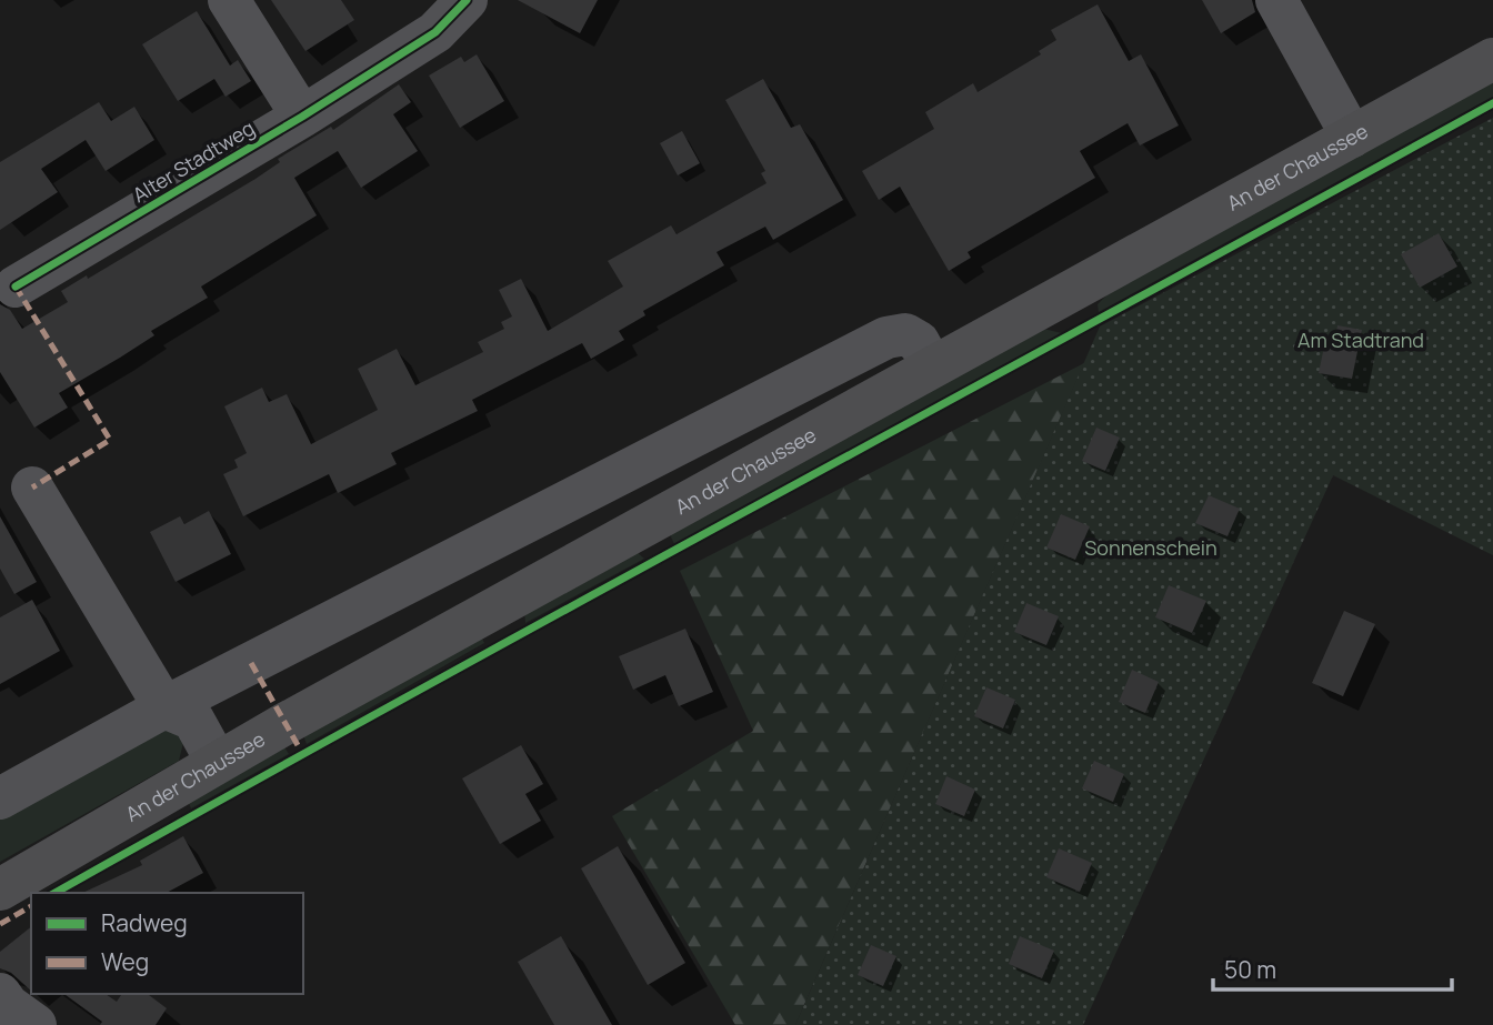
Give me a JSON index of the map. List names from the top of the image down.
{
  "streets": {
    "main road": ["An der Chaussee"],
    "street": ["Alter Stadtweg"]
  },
  "parks": ["Am Stadtrand", "Sonnenschein"],
  "legend": ["Radweg", "Weg"],
  "scale_bar": "50 m"
}
